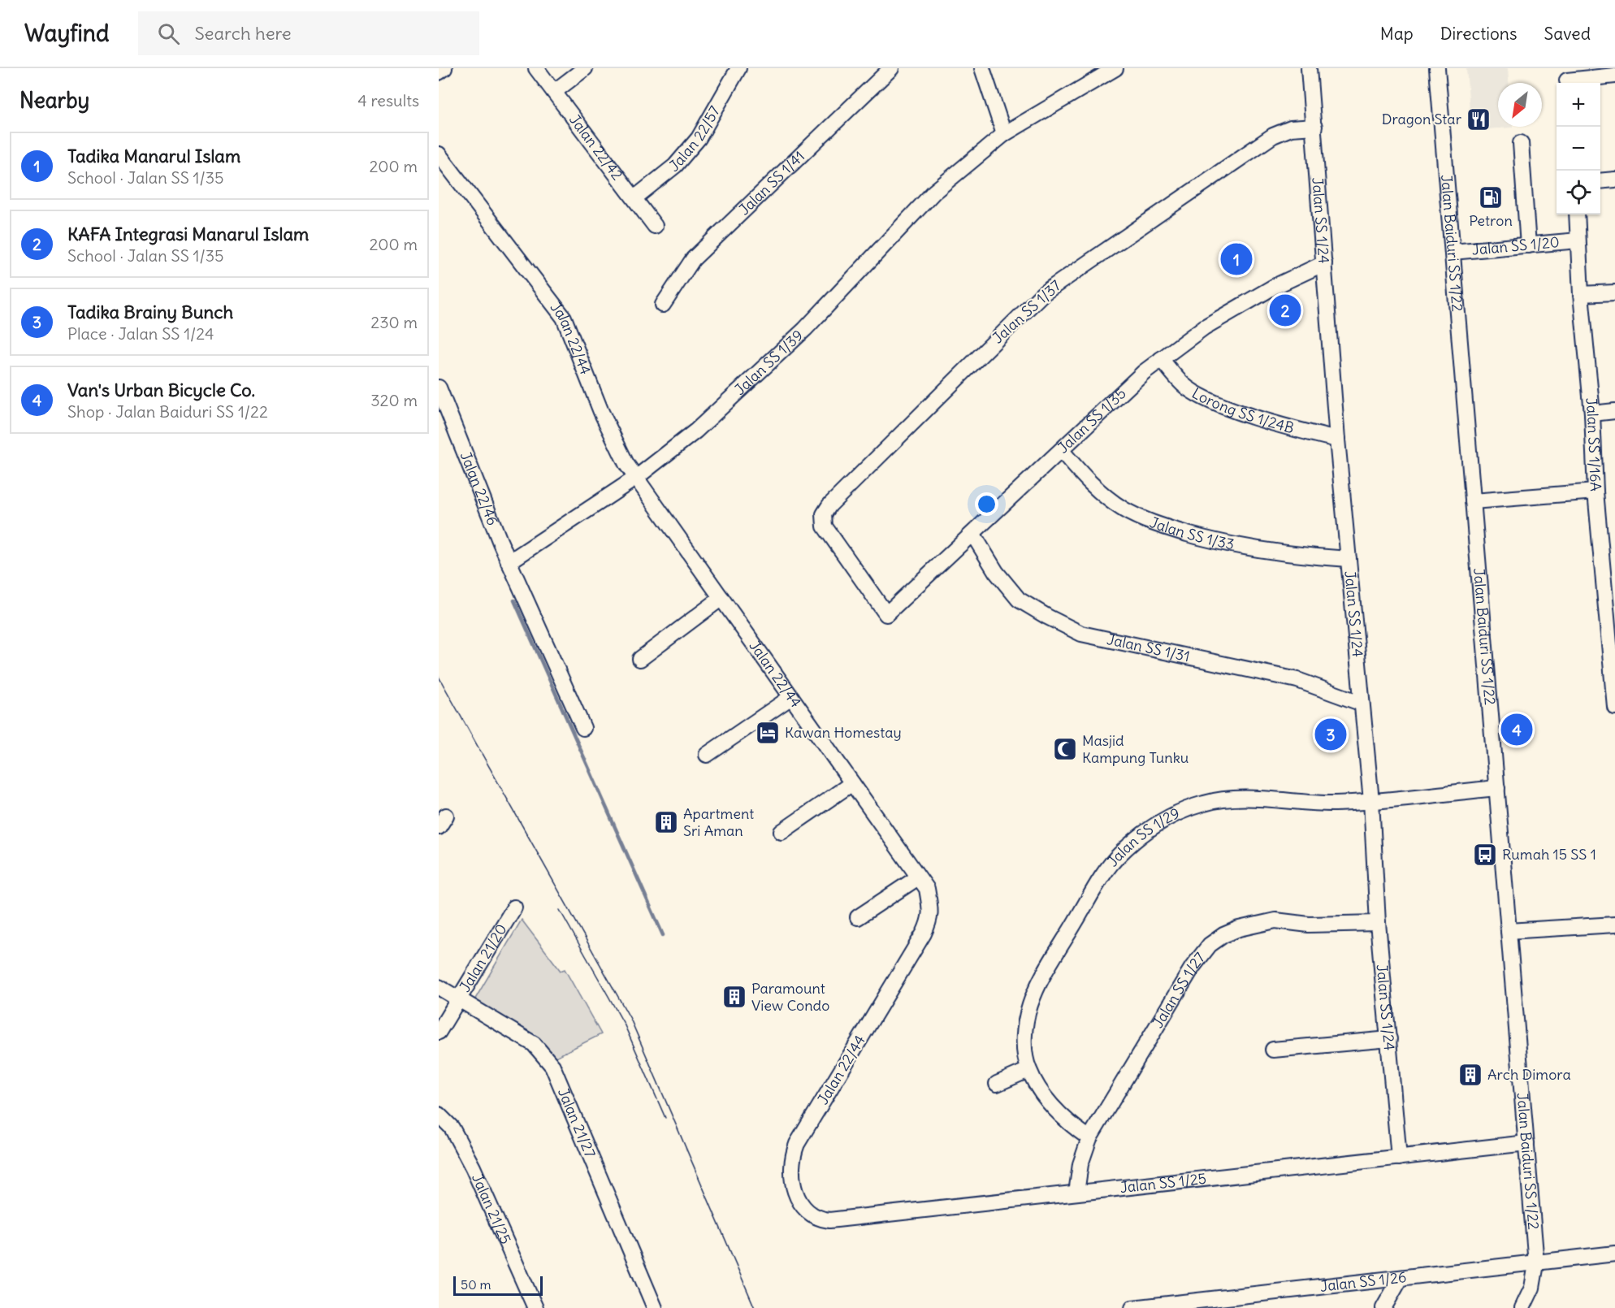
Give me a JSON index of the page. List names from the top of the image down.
{
  "streets": {
    "street": [
      "Jalan 22/57",
      "Jalan 22/42",
      "Jalan SS 1/41",
      "Jalan SS 1/24",
      "Jalan Baiduri SS 1/22",
      "Jalan SS 1/20",
      "Jalan SS 1/37",
      "Jalan 22/44",
      "Jalan SS 1/39",
      "Lorong SS 1/24B",
      "Jalan SS 1/35",
      "Jalan SS 1/16A",
      "Jalan 22/46",
      "Jalan SS 1/33",
      "Jalan SS 1/31",
      "Jalan SS 1/29",
      "Jalan 21/20",
      "Jalan SS 1/27",
      "Jalan 21/27",
      "Jalan SS 1/25",
      "Jalan 21/25",
      "Jalan SS 1/26"
    ]
  },
  "crossings": [
    ["Jalan 22/57", "Jalan 22/42"],
    ["Jalan SS 1/24", "Jalan SS 1/37"],
    ["Jalan SS 1/24", "Lorong SS 1/24B"],
    ["Jalan SS 1/24", "Jalan SS 1/35"],
    ["Jalan SS 1/24", "Jalan SS 1/33"],
    ["Jalan SS 1/24", "Jalan SS 1/31"],
    ["Jalan SS 1/24", "Jalan SS 1/29"],
    ["Jalan SS 1/24", "Jalan SS 1/27"],
    ["Jalan SS 1/24", "Jalan SS 1/25"],
    ["Jalan Baiduri SS 1/22", "Jalan SS 1/20"],
    ["Jalan Baiduri SS 1/22", "Jalan SS 1/29"],
    ["Jalan Baiduri SS 1/22", "Jalan SS 1/25"],
    ["Jalan Baiduri SS 1/22", "Jalan SS 1/26"],
    ["Jalan SS 1/20", "Jalan SS 1/16A"],
    ["Jalan SS 1/37", "Jalan SS 1/35"],
    ["Jalan 22/44", "Jalan SS 1/39"],
    ["Jalan 22/44", "Jalan SS 1/25"],
    ["Jalan SS 1/39", "Jalan 22/46"],
    ["Lorong SS 1/24B", "Jalan SS 1/35"],
    ["Jalan SS 1/35", "Jalan SS 1/33"],
    ["Jalan SS 1/35", "Jalan SS 1/31"],
    ["Jalan SS 1/29", "Jalan SS 1/27"],
    ["Jalan 21/20", "Jalan 21/27"],
    ["Jalan SS 1/27", "Jalan SS 1/25"]
  ],
  "places": {
    "restaurant": ["Dragon Star"],
    "fuel station": ["Petron"],
    "hotel": ["Kawan Homestay"],
    "mosque": ["Masjid Kampung Tunku"],
    "building": ["Apartment Sri Aman", "Paramount View Condo", "Arch Dimora"],
    "bus stop": ["Rumah 15 SS 1"]
  },
  "scale_bar": "50 m",
  "north": "bottom left",
  "page": {
    "header": "Wayfind",
    "search": "Search here",
    "nav": ["Map", "Directions", "Saved"],
    "heading": ["Nearby", "4 results"],
    "map_buttons": ["+", "−"],
    "list": [
      {
        "mark": "1",
        "name": "Tadika Manarul Islam",
        "note": "School · Jalan SS 1/35",
        "value": "200 m"
      },
      {
        "mark": "2",
        "name": "KAFA Integrasi Manarul Islam",
        "note": "School · Jalan SS 1/35",
        "value": "200 m"
      },
      {
        "mark": "3",
        "name": "Tadika Brainy Bunch",
        "note": "Place · Jalan SS 1/24",
        "value": "230 m"
      },
      {
        "mark": "4",
        "name": "Van's Urban Bicycle Co.",
        "note": "Shop · Jalan Baiduri SS 1/22",
        "value": "320 m"
      }
    ],
    "pins": [
      "1",
      "2",
      "4",
      "3"
    ],
    "scale": "50 m"
  }
}
